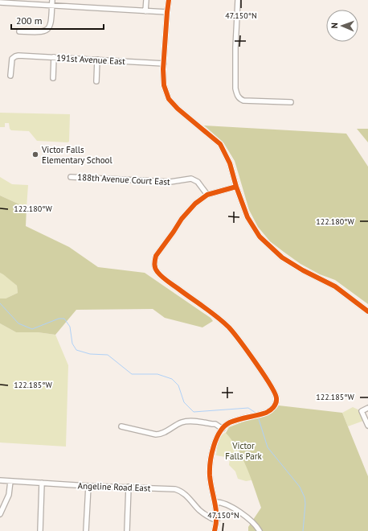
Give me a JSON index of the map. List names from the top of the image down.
{
  "streets": {
    "street": ["191st Avenue East", "188th Avenue Court East", "Angeline Road East"]
  },
  "parks": ["Victor Falls Park"],
  "places": ["Victor Falls Elementary School"],
  "scale_bar": "200 m",
  "north": "left",
  "coordinates": ["47.150°N", "122.180°W", "122.185°W"]
}
